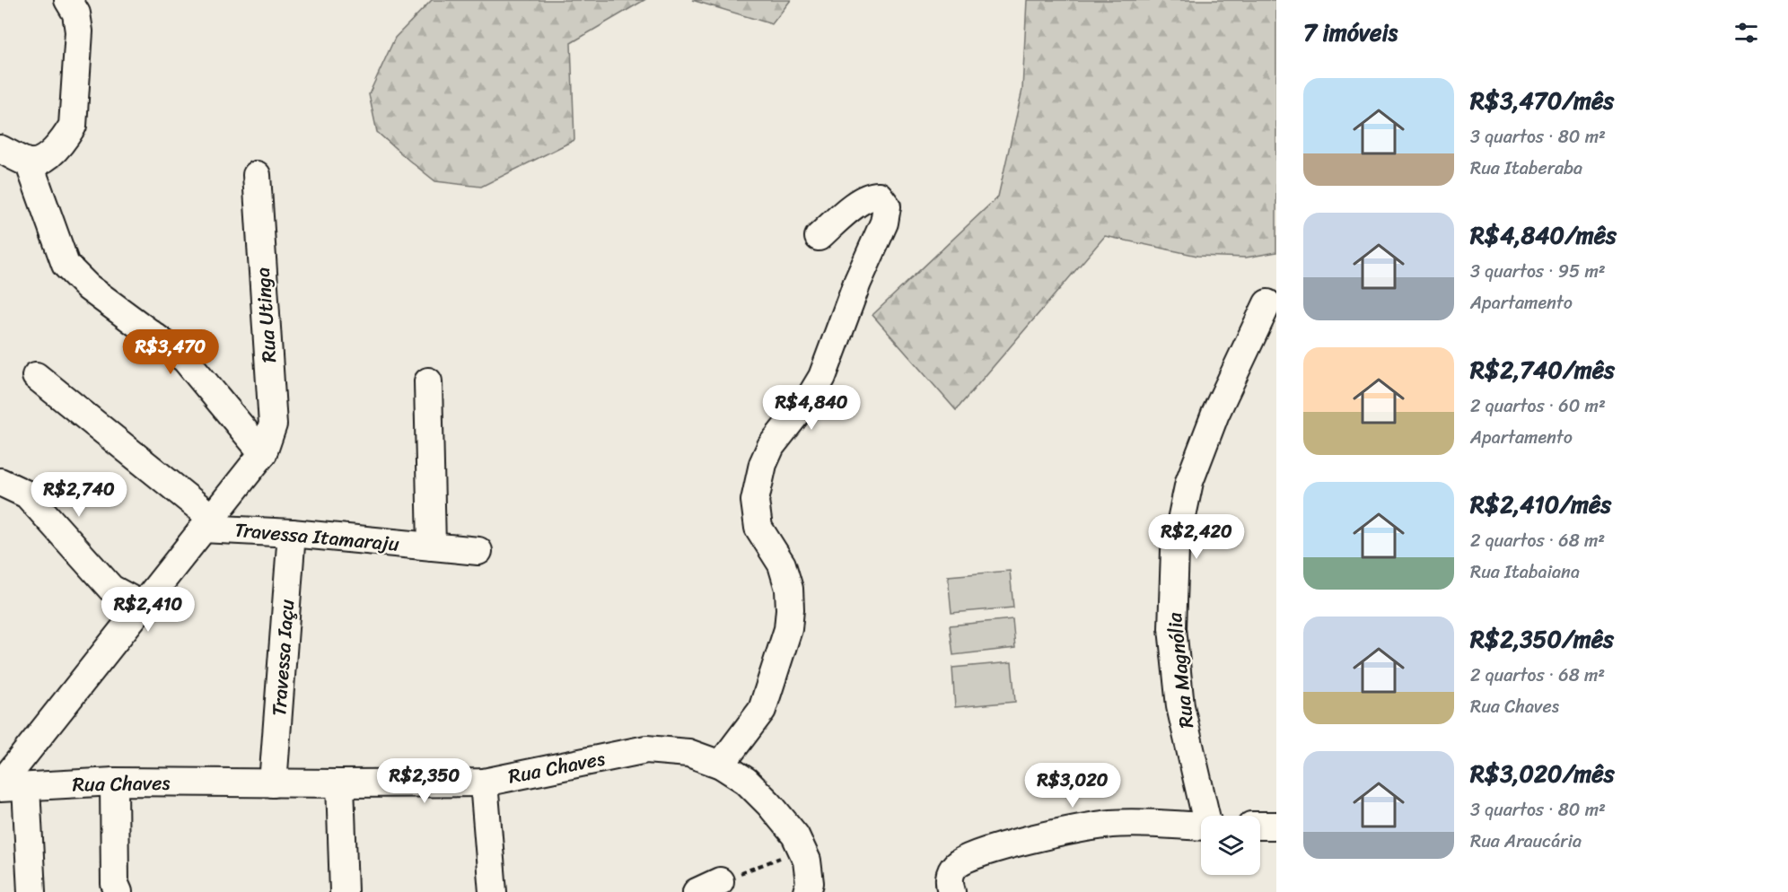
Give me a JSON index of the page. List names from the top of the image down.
{
  "streets": {
    "street": [
      "Rua Utinga",
      "Travessa Itamaraju",
      "Travessa Iaçu",
      "Rua Magnólia",
      "Rua Chaves"
    ]
  },
  "crossings": [
    ["Rua Utinga", "Travessa Itamaraju"],
    ["Rua Utinga", "Rua Chaves"],
    ["Travessa Itamaraju", "Travessa Iaçu"],
    ["Travessa Iaçu", "Rua Chaves"]
  ],
  "page": {
    "heading": "7 imóveis",
    "list": [
      {
        "name": "R$3,470/mês",
        "note": "3 quartos · 80 m² · Rua Itaberaba"
      },
      {
        "name": "R$4,840/mês",
        "note": "3 quartos · 95 m² · Apartamento"
      },
      {
        "name": "R$2,740/mês",
        "note": "2 quartos · 60 m² · Apartamento"
      },
      {
        "name": "R$2,410/mês",
        "note": "2 quartos · 68 m² · Rua Itabaiana"
      },
      {
        "name": "R$2,350/mês",
        "note": "2 quartos · 68 m² · Rua Chaves"
      },
      {
        "name": "R$3,020/mês",
        "note": "3 quartos · 80 m² · Rua Araucária"
      }
    ],
    "price": [
      "R$3,470",
      "R$4,840",
      "R$2,740",
      "R$2,420",
      "R$2,410",
      "R$2,350",
      "R$3,020"
    ]
  }
}
